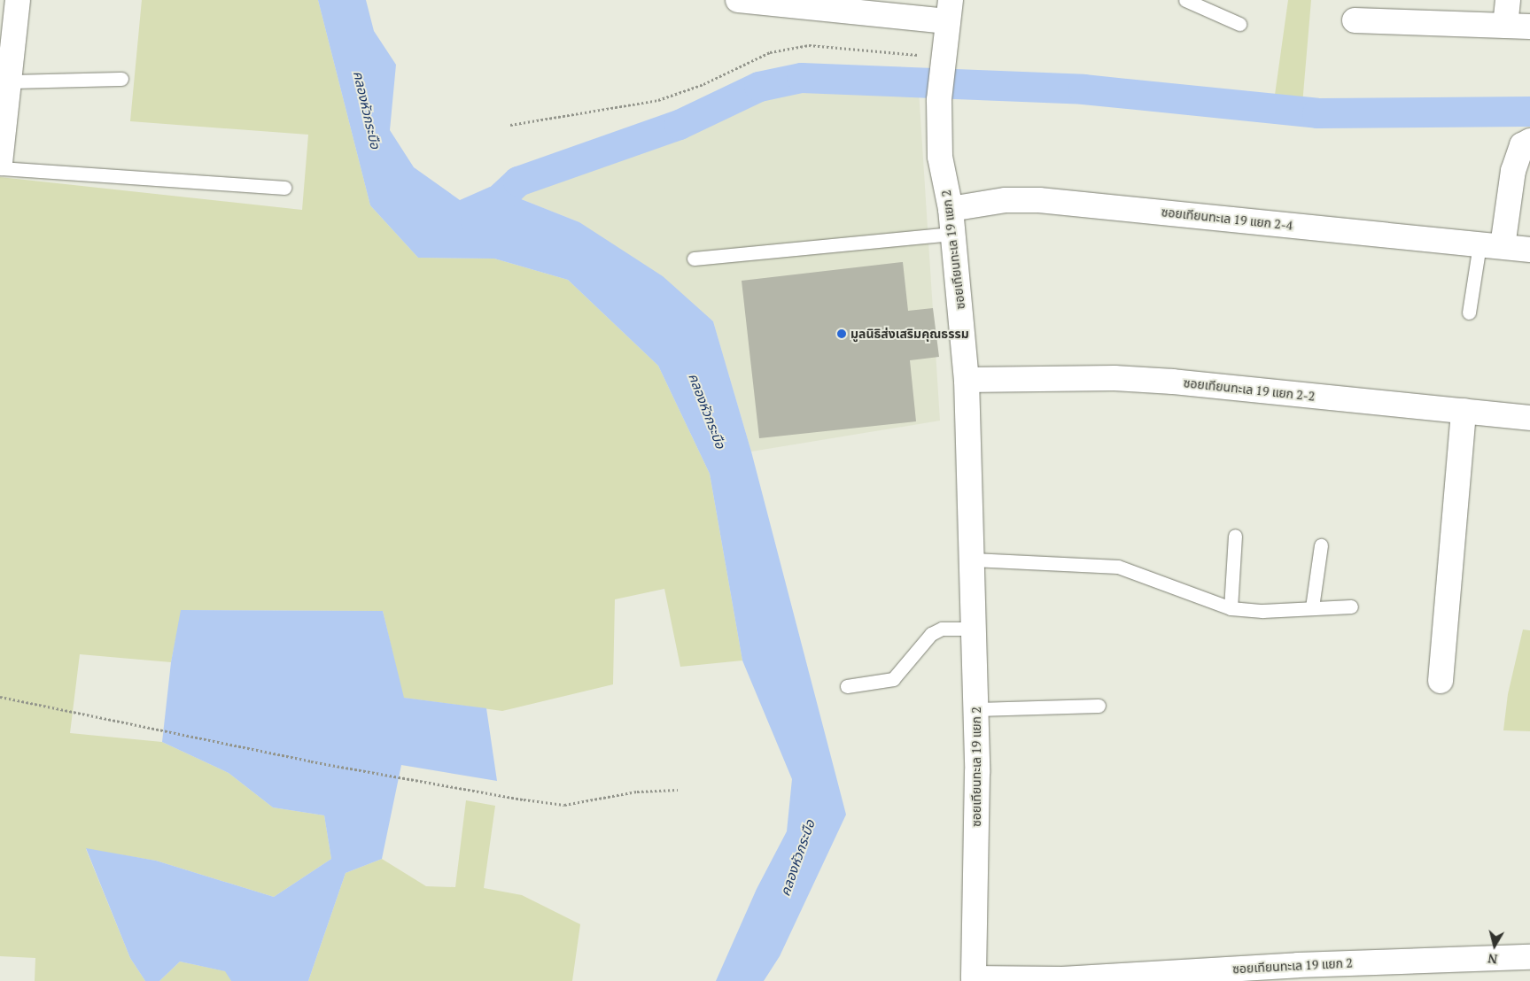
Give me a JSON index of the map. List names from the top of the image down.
{
  "streets": {
    "street": ["ซอยเทียนทะเล 19 แยก 2-4", "ซอยเทียนทะเล 19 แยก 2", "ซอยเทียนทะเล 19 แยก 2-2"]
  },
  "crossings": [
    ["ซอยเทียนทะเล 19 แยก 2-4", "ซอยเทียนทะเล 19 แยก 2"],
    ["ซอยเทียนทะเล 19 แยก 2", "ซอยเทียนทะเล 19 แยก 2-2"]
  ],
  "water": ["คลองหัวกระบือ"],
  "places": ["มูลนิธิส่งเสริมคุณธรรม"],
  "north": "bottom"
}
